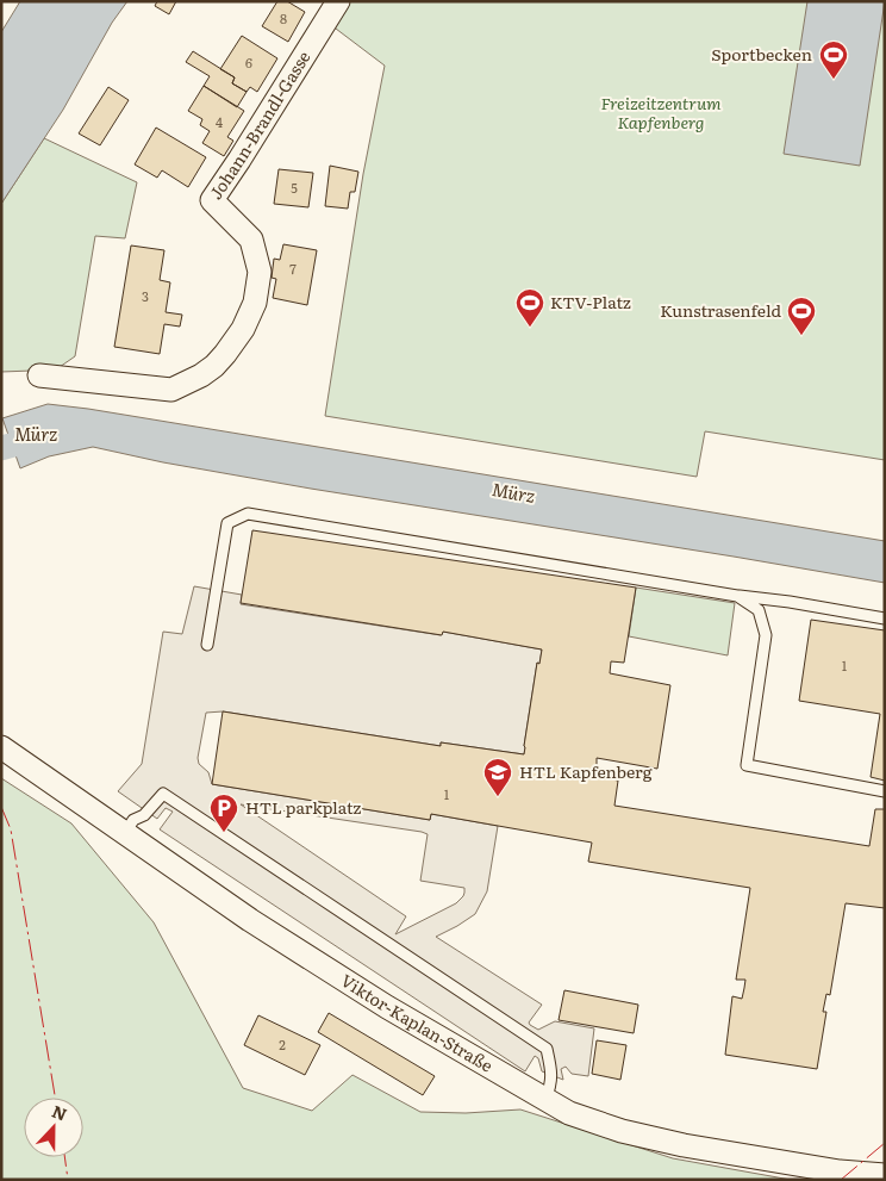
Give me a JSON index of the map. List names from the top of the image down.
{
  "streets": {
    "street": ["Johann-Brandl-Gasse", "Viktor-Kaplan-Straße"]
  },
  "water": ["Mürz"],
  "parks": ["Freizeitzentrum Kapfenberg"],
  "places": {
    "sports": ["Sportbecken", "KTV-Platz", "Kunstrasenfeld"],
    "school or university": ["HTL Kapfenberg"],
    "parking": ["HTL parkplatz"]
  },
  "house_numbers": [
    "8",
    "6",
    "4",
    "5",
    "7",
    "3",
    "1",
    "1",
    "2"
  ],
  "north": "top"
}
